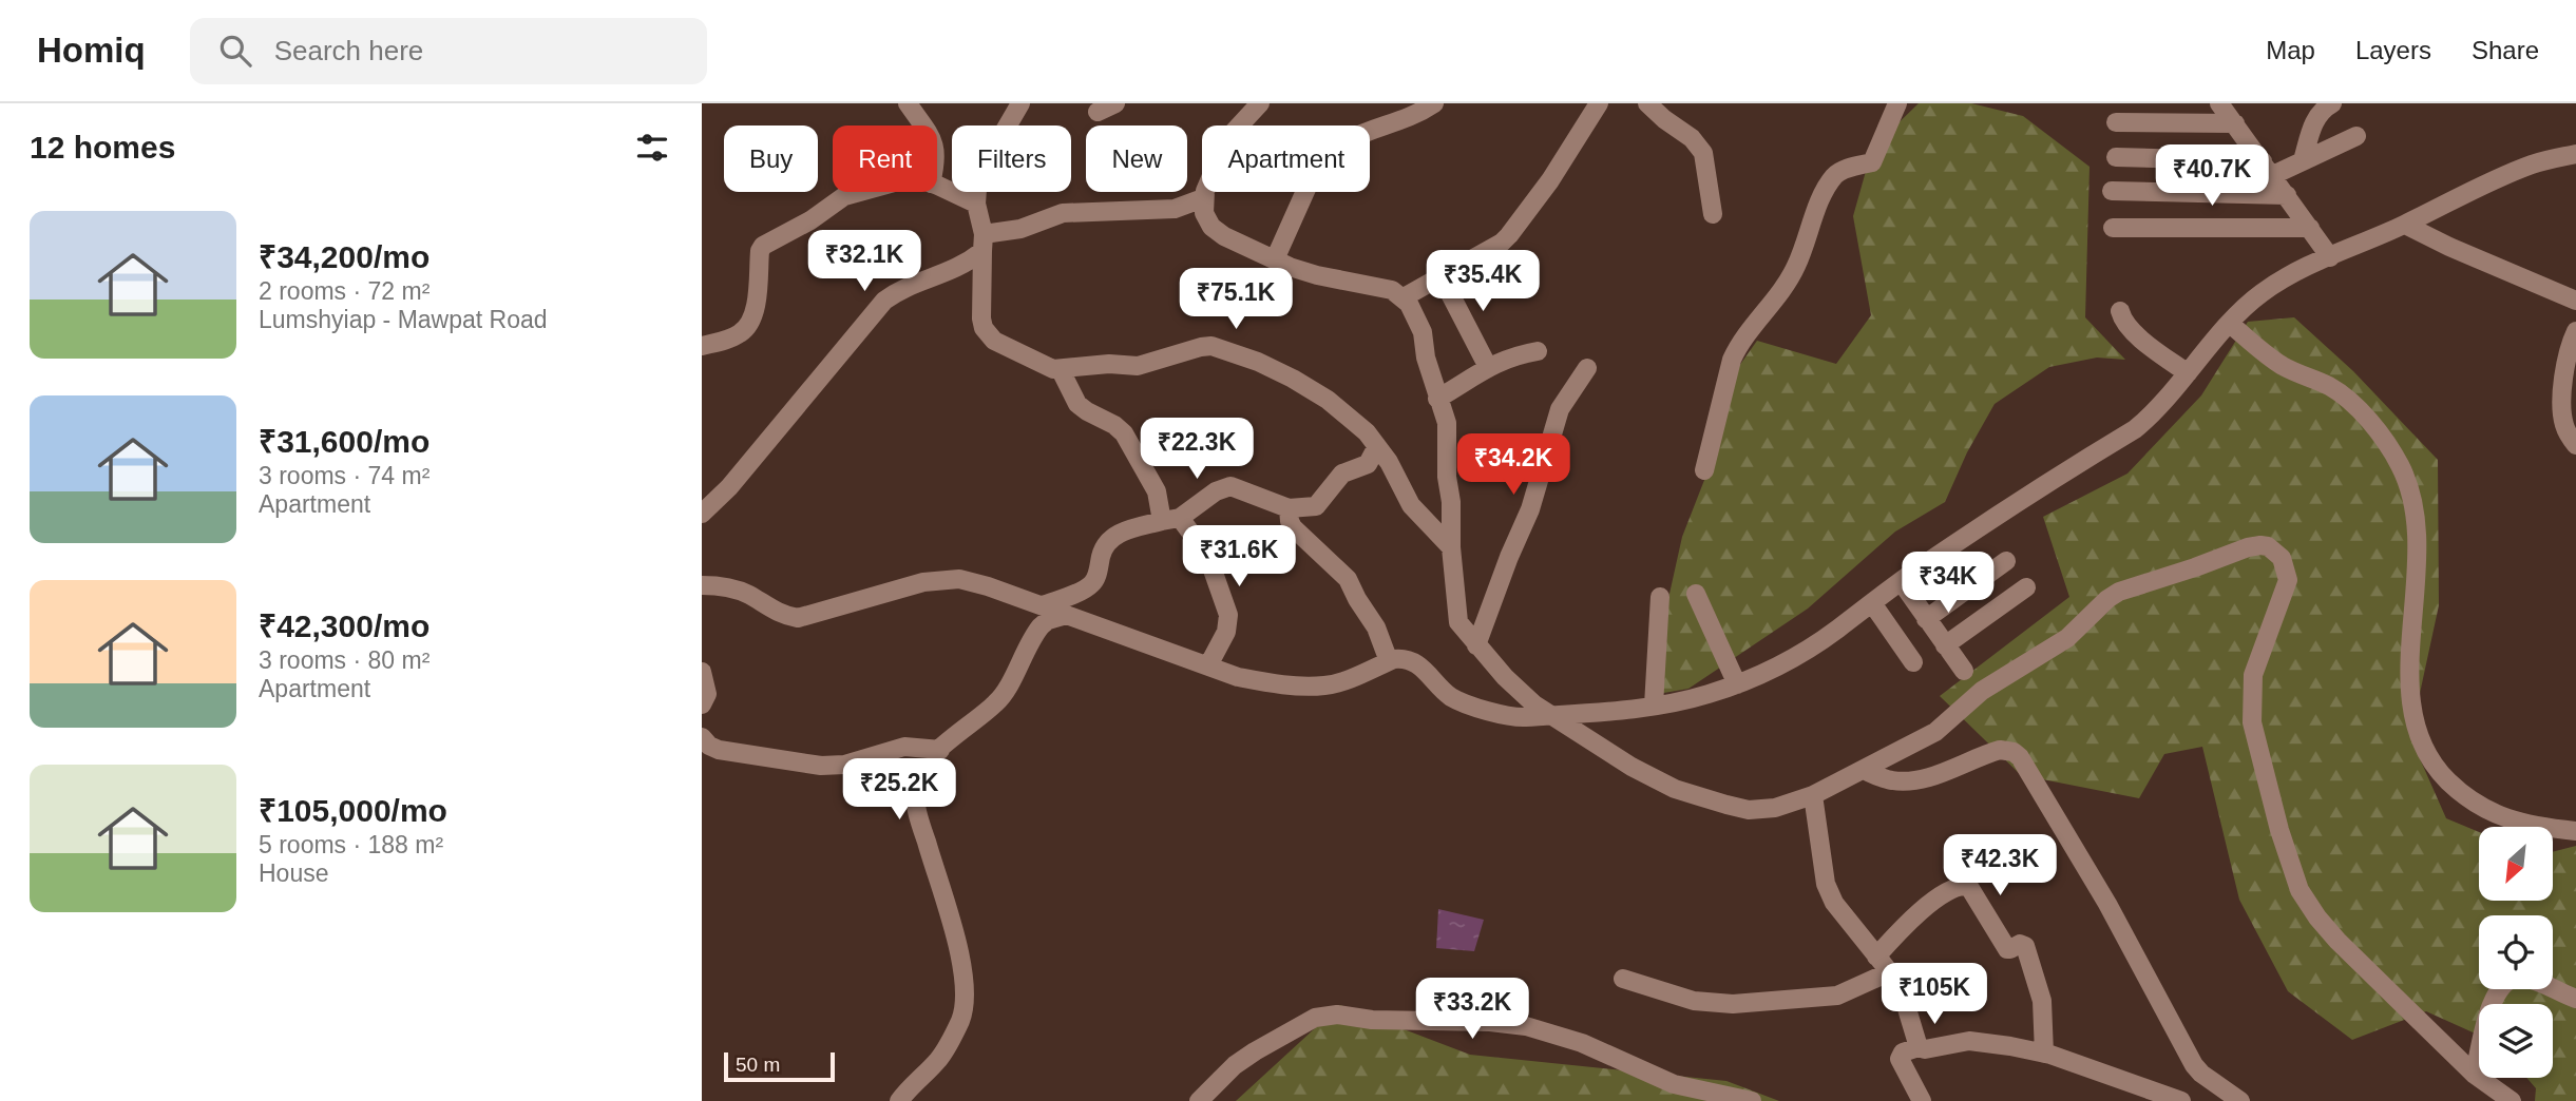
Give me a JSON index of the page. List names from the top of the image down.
{
  "scale_bar": "50 m",
  "north": "bottom left",
  "page": {
    "header": "Homiq",
    "search": "Search here",
    "nav": ["Map", "Layers", "Share"],
    "heading": "12 homes",
    "chip": [
      "Buy",
      "Rent",
      "Filters",
      "New",
      "Apartment"
    ],
    "price": [
      "₹40.7K",
      "₹32.1K",
      "₹35.4K",
      "₹75.1K",
      "₹22.3K",
      "₹34.2K",
      "₹31.6K",
      "₹34K",
      "₹25.2K",
      "₹42.3K",
      "₹105K",
      "₹33.2K"
    ],
    "list": [
      {
        "name": "₹34,200/mo",
        "note": "2 rooms · 72 m² · Lumshyiap - Mawpat Road"
      },
      {
        "name": "₹31,600/mo",
        "note": "3 rooms · 74 m² · Apartment"
      },
      {
        "name": "₹42,300/mo",
        "note": "3 rooms · 80 m² · Apartment"
      },
      {
        "name": "₹105,000/mo",
        "note": "5 rooms · 188 m² · House"
      }
    ],
    "scale": "50 m"
  }
}
